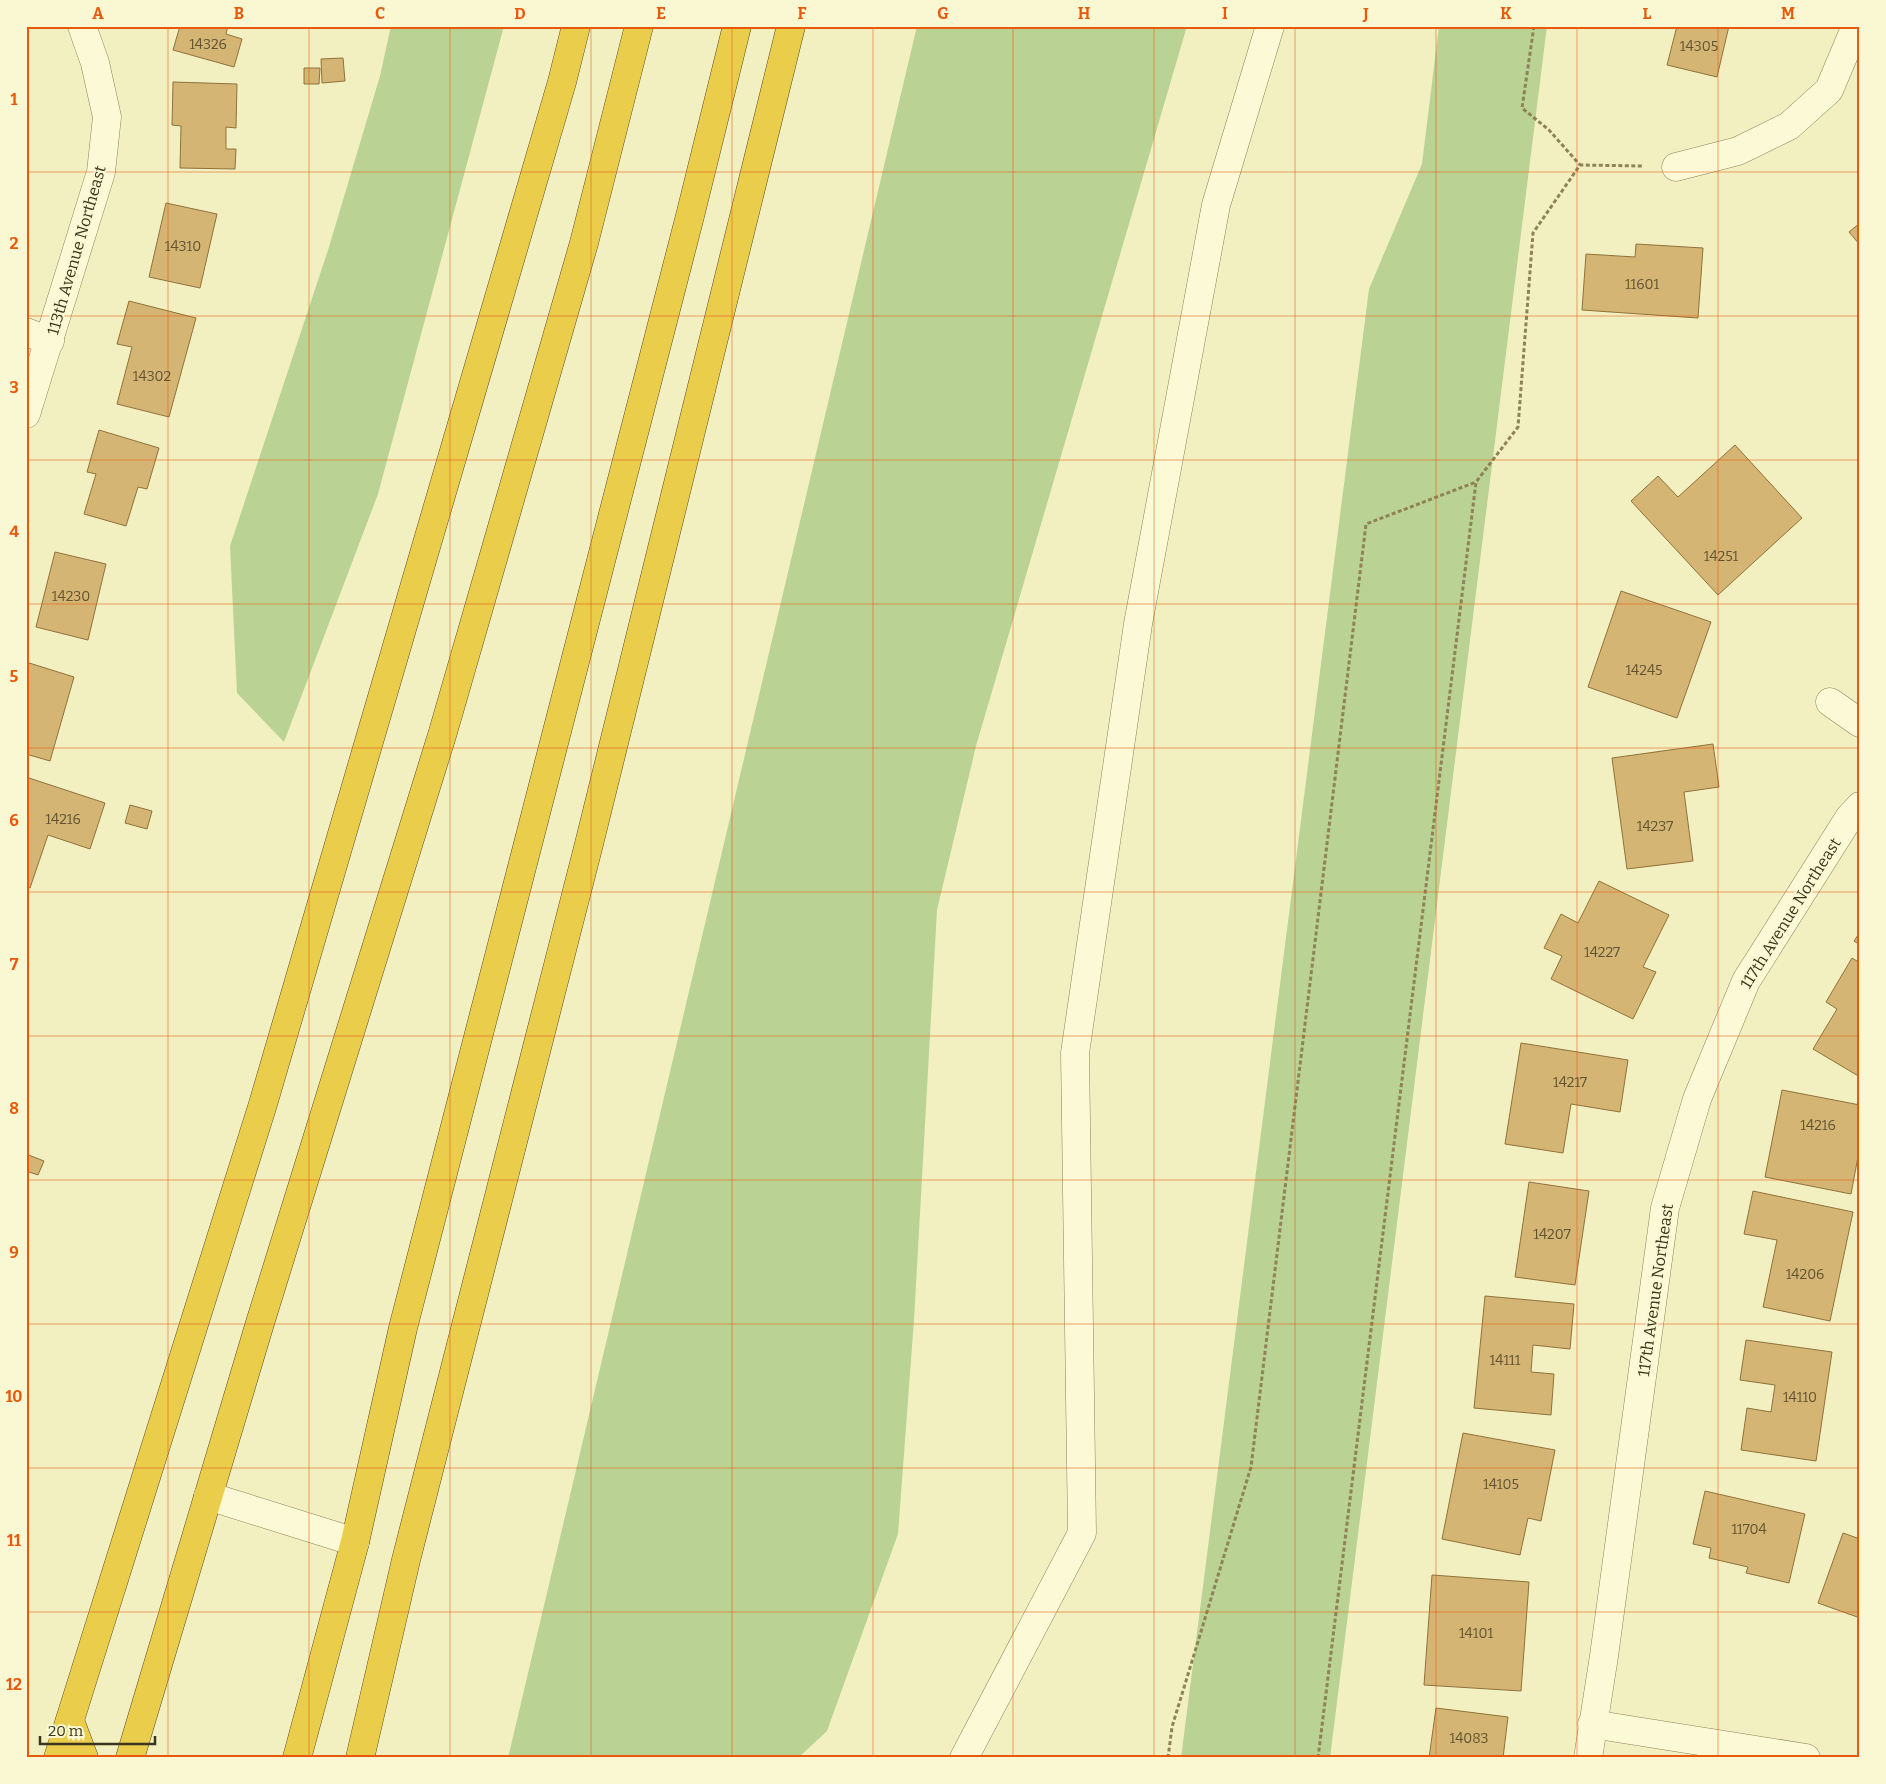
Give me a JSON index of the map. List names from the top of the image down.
{
  "streets": {
    "street": ["113th Avenue Northeast", "117th Avenue Northeast"]
  },
  "house_numbers": [
    "14326",
    "14305",
    "14310",
    "11601",
    "14302",
    "14251",
    "14230",
    "14245",
    "14216",
    "14237",
    "14227",
    "14217",
    "14216",
    "14207",
    "14206",
    "14111",
    "14110",
    "14105",
    "11704",
    "14101",
    "14083"
  ],
  "scale_bar": "20 m",
  "grid": {
    "columns": [
      "A",
      "B",
      "C",
      "D",
      "E",
      "F",
      "G",
      "H",
      "I",
      "J",
      "K",
      "L",
      "M"
    ],
    "rows": [
      "1",
      "2",
      "3",
      "4",
      "5",
      "6",
      "7",
      "8",
      "9",
      "10",
      "11",
      "12"
    ]
  }
}
